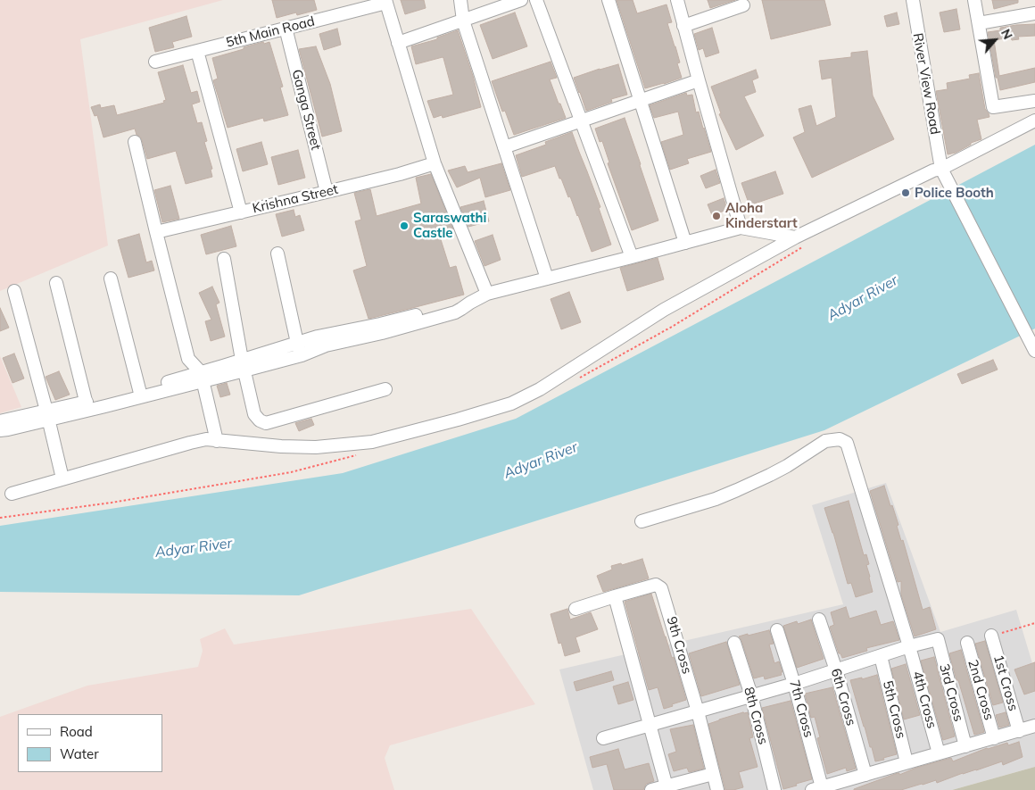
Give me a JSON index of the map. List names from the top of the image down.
{
  "streets": {
    "street": [
      "5th Main Road",
      "River View Road",
      "Ganga Street",
      "Krishna Street",
      "9th Cross",
      "1st Cross",
      "2nd Cross",
      "3rd Cross",
      "6th Cross",
      "4th Cross",
      "7th Cross",
      "5th Cross",
      "8th Cross"
    ]
  },
  "crossings": [
    ["5th Main Road", "Ganga Street"],
    ["Ganga Street", "Krishna Street"],
    ["3rd Cross", "4th Cross"]
  ],
  "water": ["Adyar River"],
  "places": ["Police Booth", "Aloha Kinderstart", "Saraswathi Castle"],
  "legend": ["Road", "Water"],
  "north": "top right"
}
